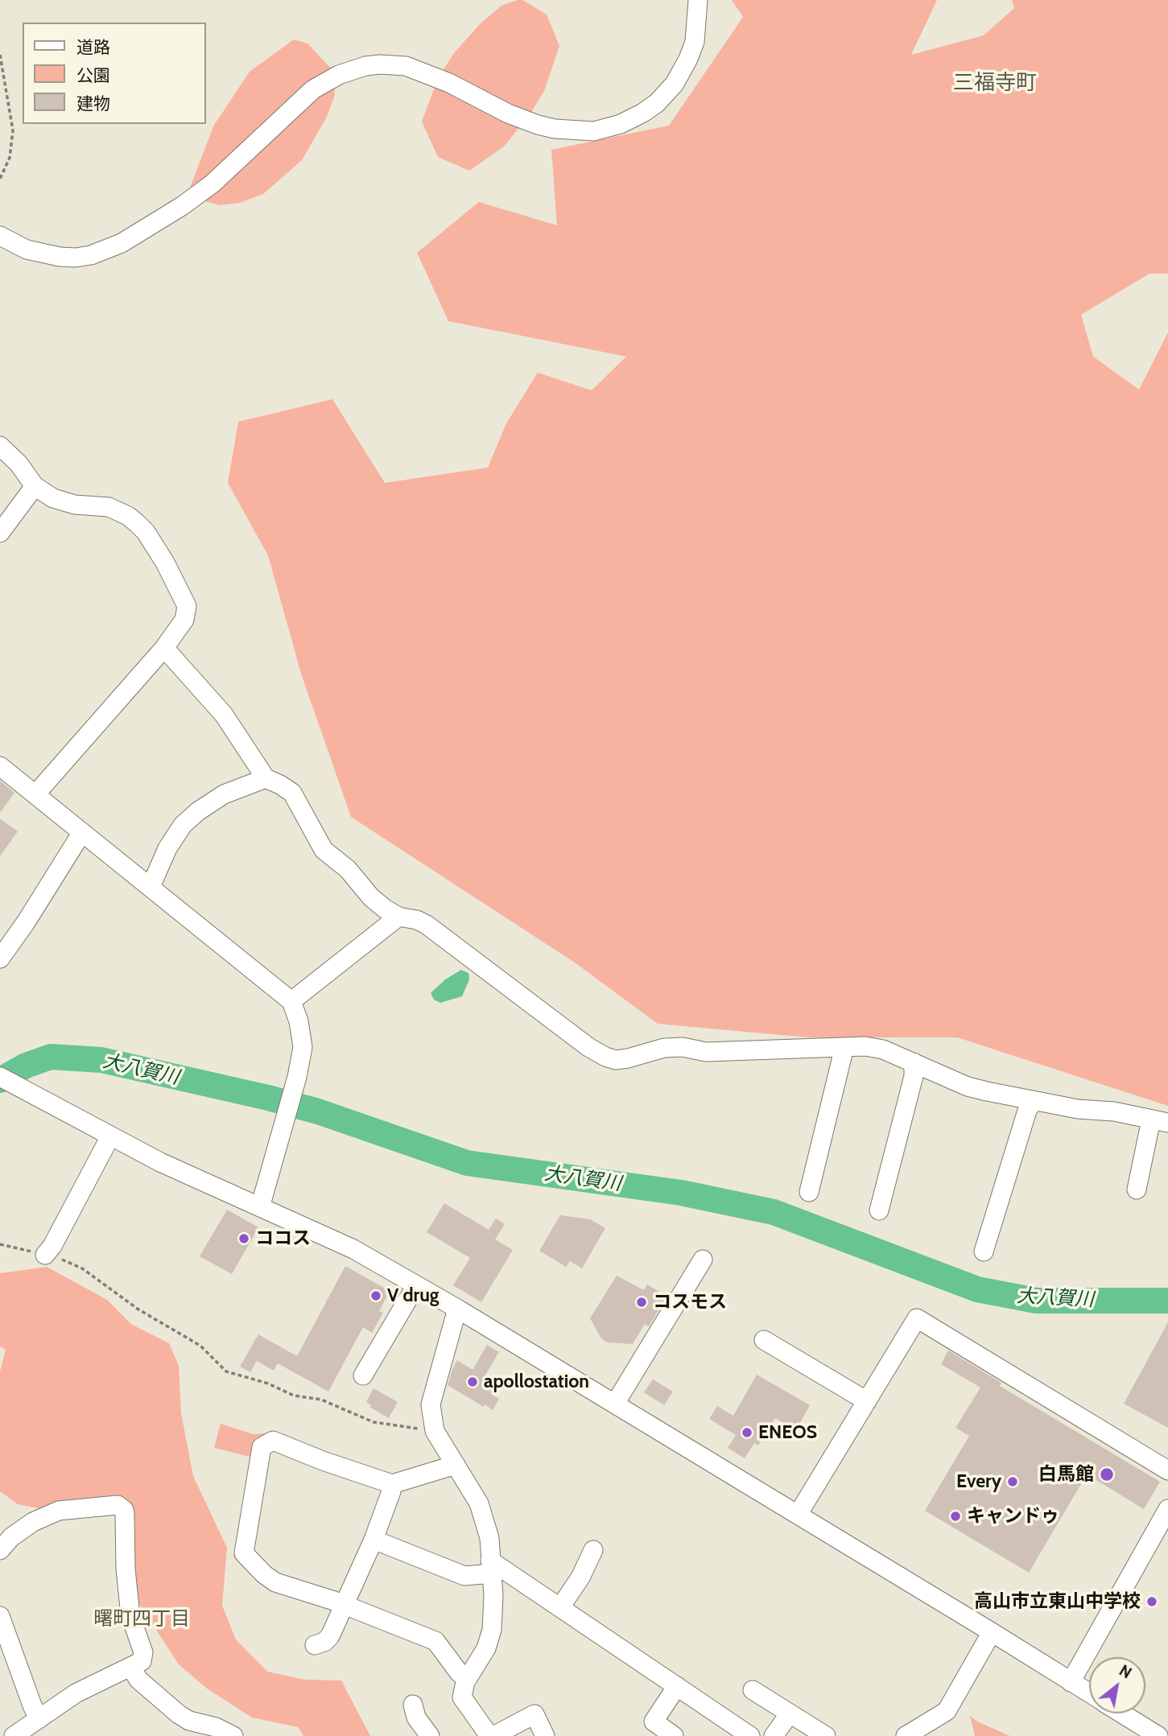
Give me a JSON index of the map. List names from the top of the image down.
{
  "districts": ["三福寺町", "曙町四丁目"],
  "water": ["大八賀川"],
  "places": [
    "ココス",
    "V drug",
    "コスモス",
    "apollostation",
    "ENEOS",
    "白馬館",
    "Every",
    "キャンドゥ",
    "高山市立東山中学校"
  ],
  "legend": ["道路", "公園", "建物"],
  "north": "top right"
}
